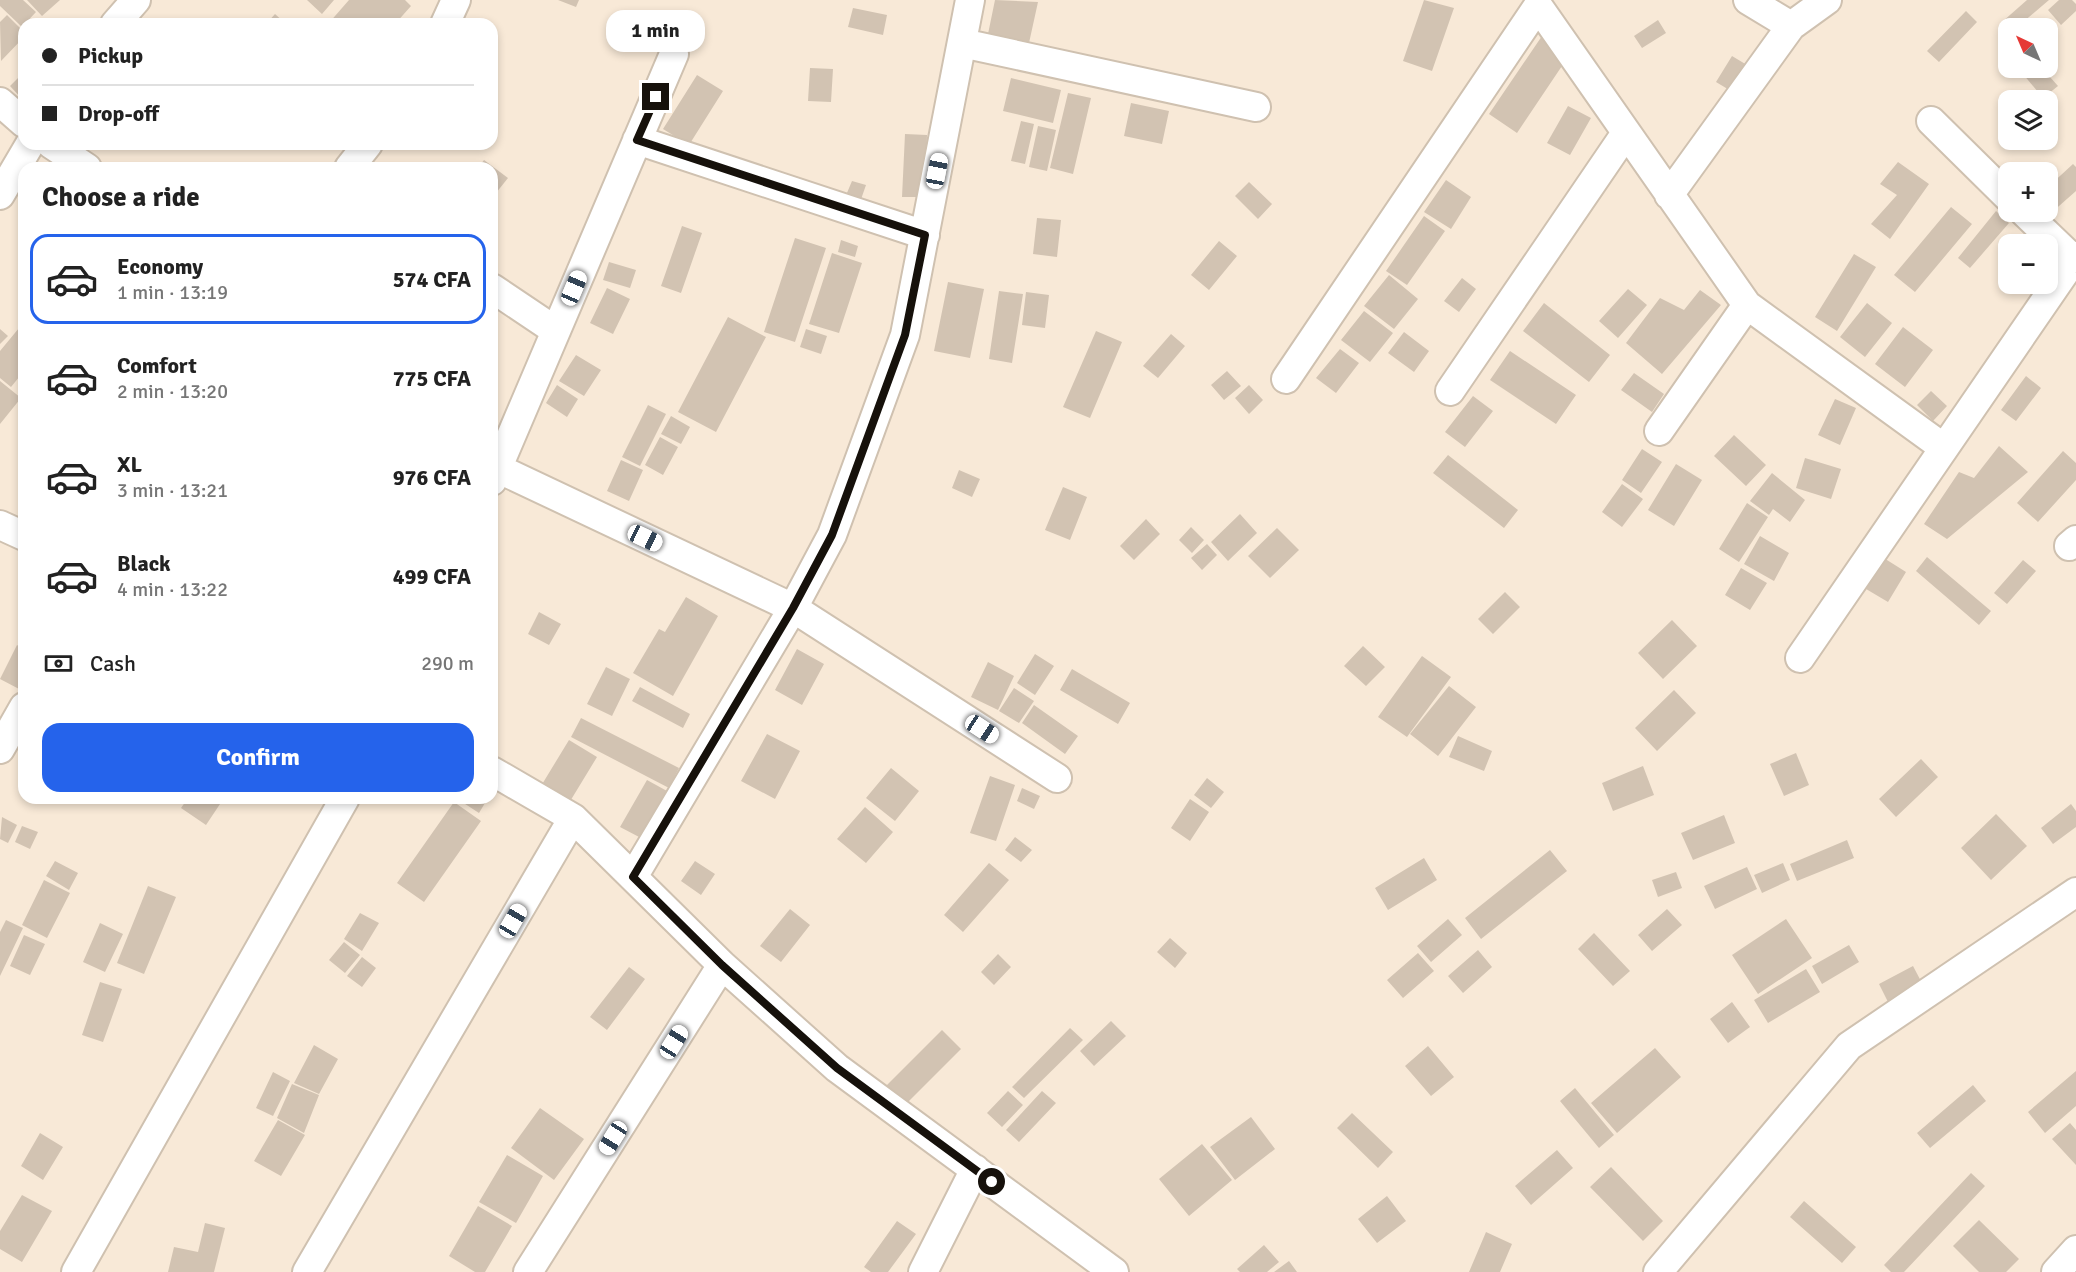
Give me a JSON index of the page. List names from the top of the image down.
{
  "north": "top left",
  "page": {
    "bubble": "1 min",
    "map_buttons": ["+", "−"],
    "banner": ["Pickup", "Drop-off"],
    "heading": "Choose a ride",
    "list": [
      {
        "name": "Economy",
        "note": "1 min · 13:19",
        "value": "574 CFA"
      },
      {
        "name": "Comfort",
        "note": "2 min · 13:20",
        "value": "775 CFA"
      },
      {
        "name": "XL",
        "note": "3 min · 13:21",
        "value": "976 CFA"
      },
      {
        "name": "Black",
        "note": "4 min · 13:22",
        "value": "499 CFA"
      }
    ],
    "pay": ["Cash", "290 m"],
    "buttons": "Confirm"
  }
}
